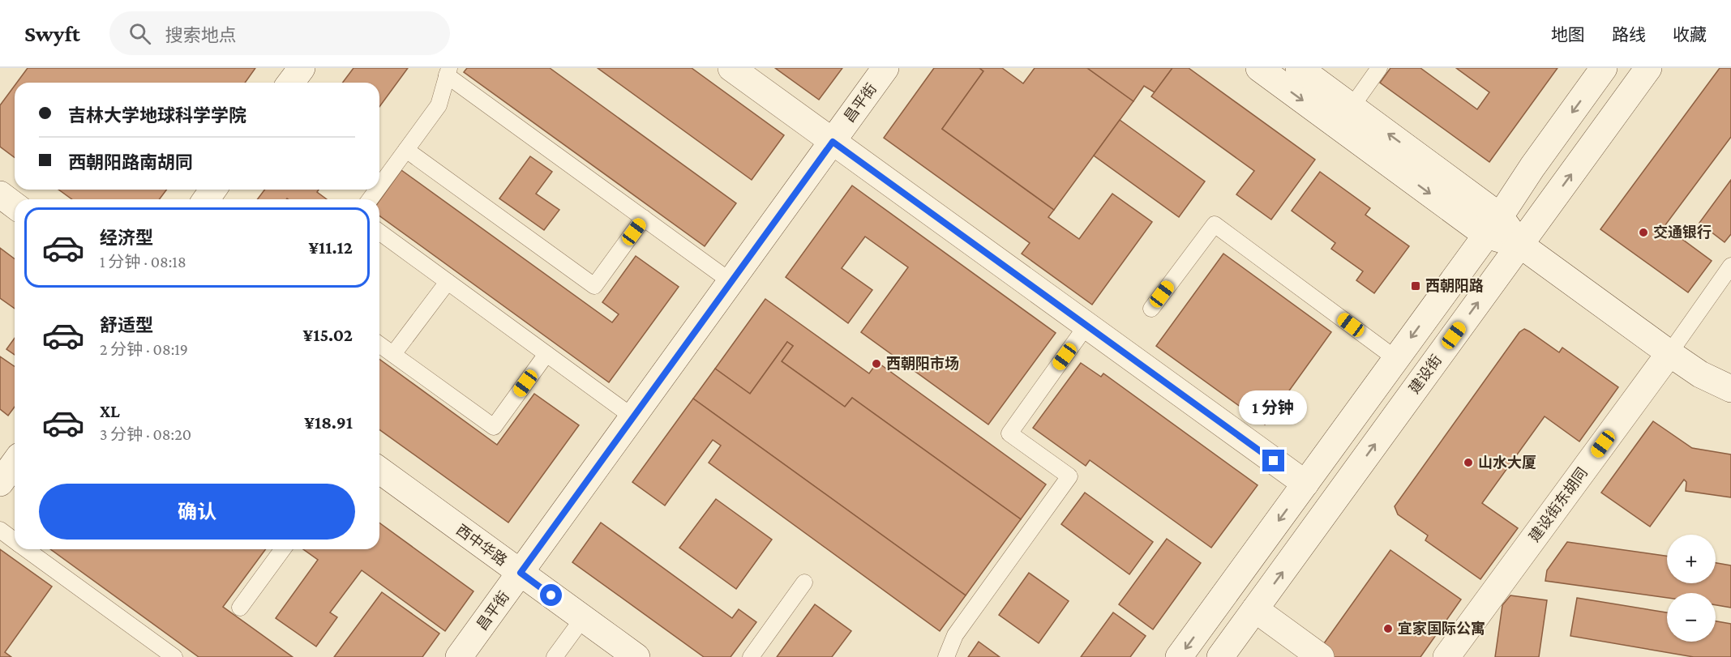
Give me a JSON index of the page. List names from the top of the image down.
{
  "streets": {
    "street": [
      "昌平街",
      "建设街",
      "建设街东胡同",
      "西中华路"
    ]
  },
  "crossings": [
    ["昌平街", "西中华路"]
  ],
  "places": {
    "other": [
      "交通银行",
      "西朝阳市场",
      "山水大厦",
      "宜家国际公寓"
    ],
    "transit": ["西朝阳路"]
  },
  "page": {
    "header": "Swyft",
    "search": "搜索地点",
    "nav": ["地图", "路线", "收藏"],
    "banner": ["吉林大学地球科学学院", "西朝阳路南胡同"],
    "list": [
      {
        "name": "经济型",
        "note": "1 分钟 · 08:18",
        "value": "¥11.12"
      },
      {
        "name": "舒适型",
        "note": "2 分钟 · 08:19",
        "value": "¥15.02"
      },
      {
        "name": "XL",
        "note": "3 分钟 · 08:20",
        "value": "¥18.91"
      }
    ],
    "bubble": "1 分钟",
    "buttons": "确认",
    "map_buttons": ["+", "−"]
  }
}
